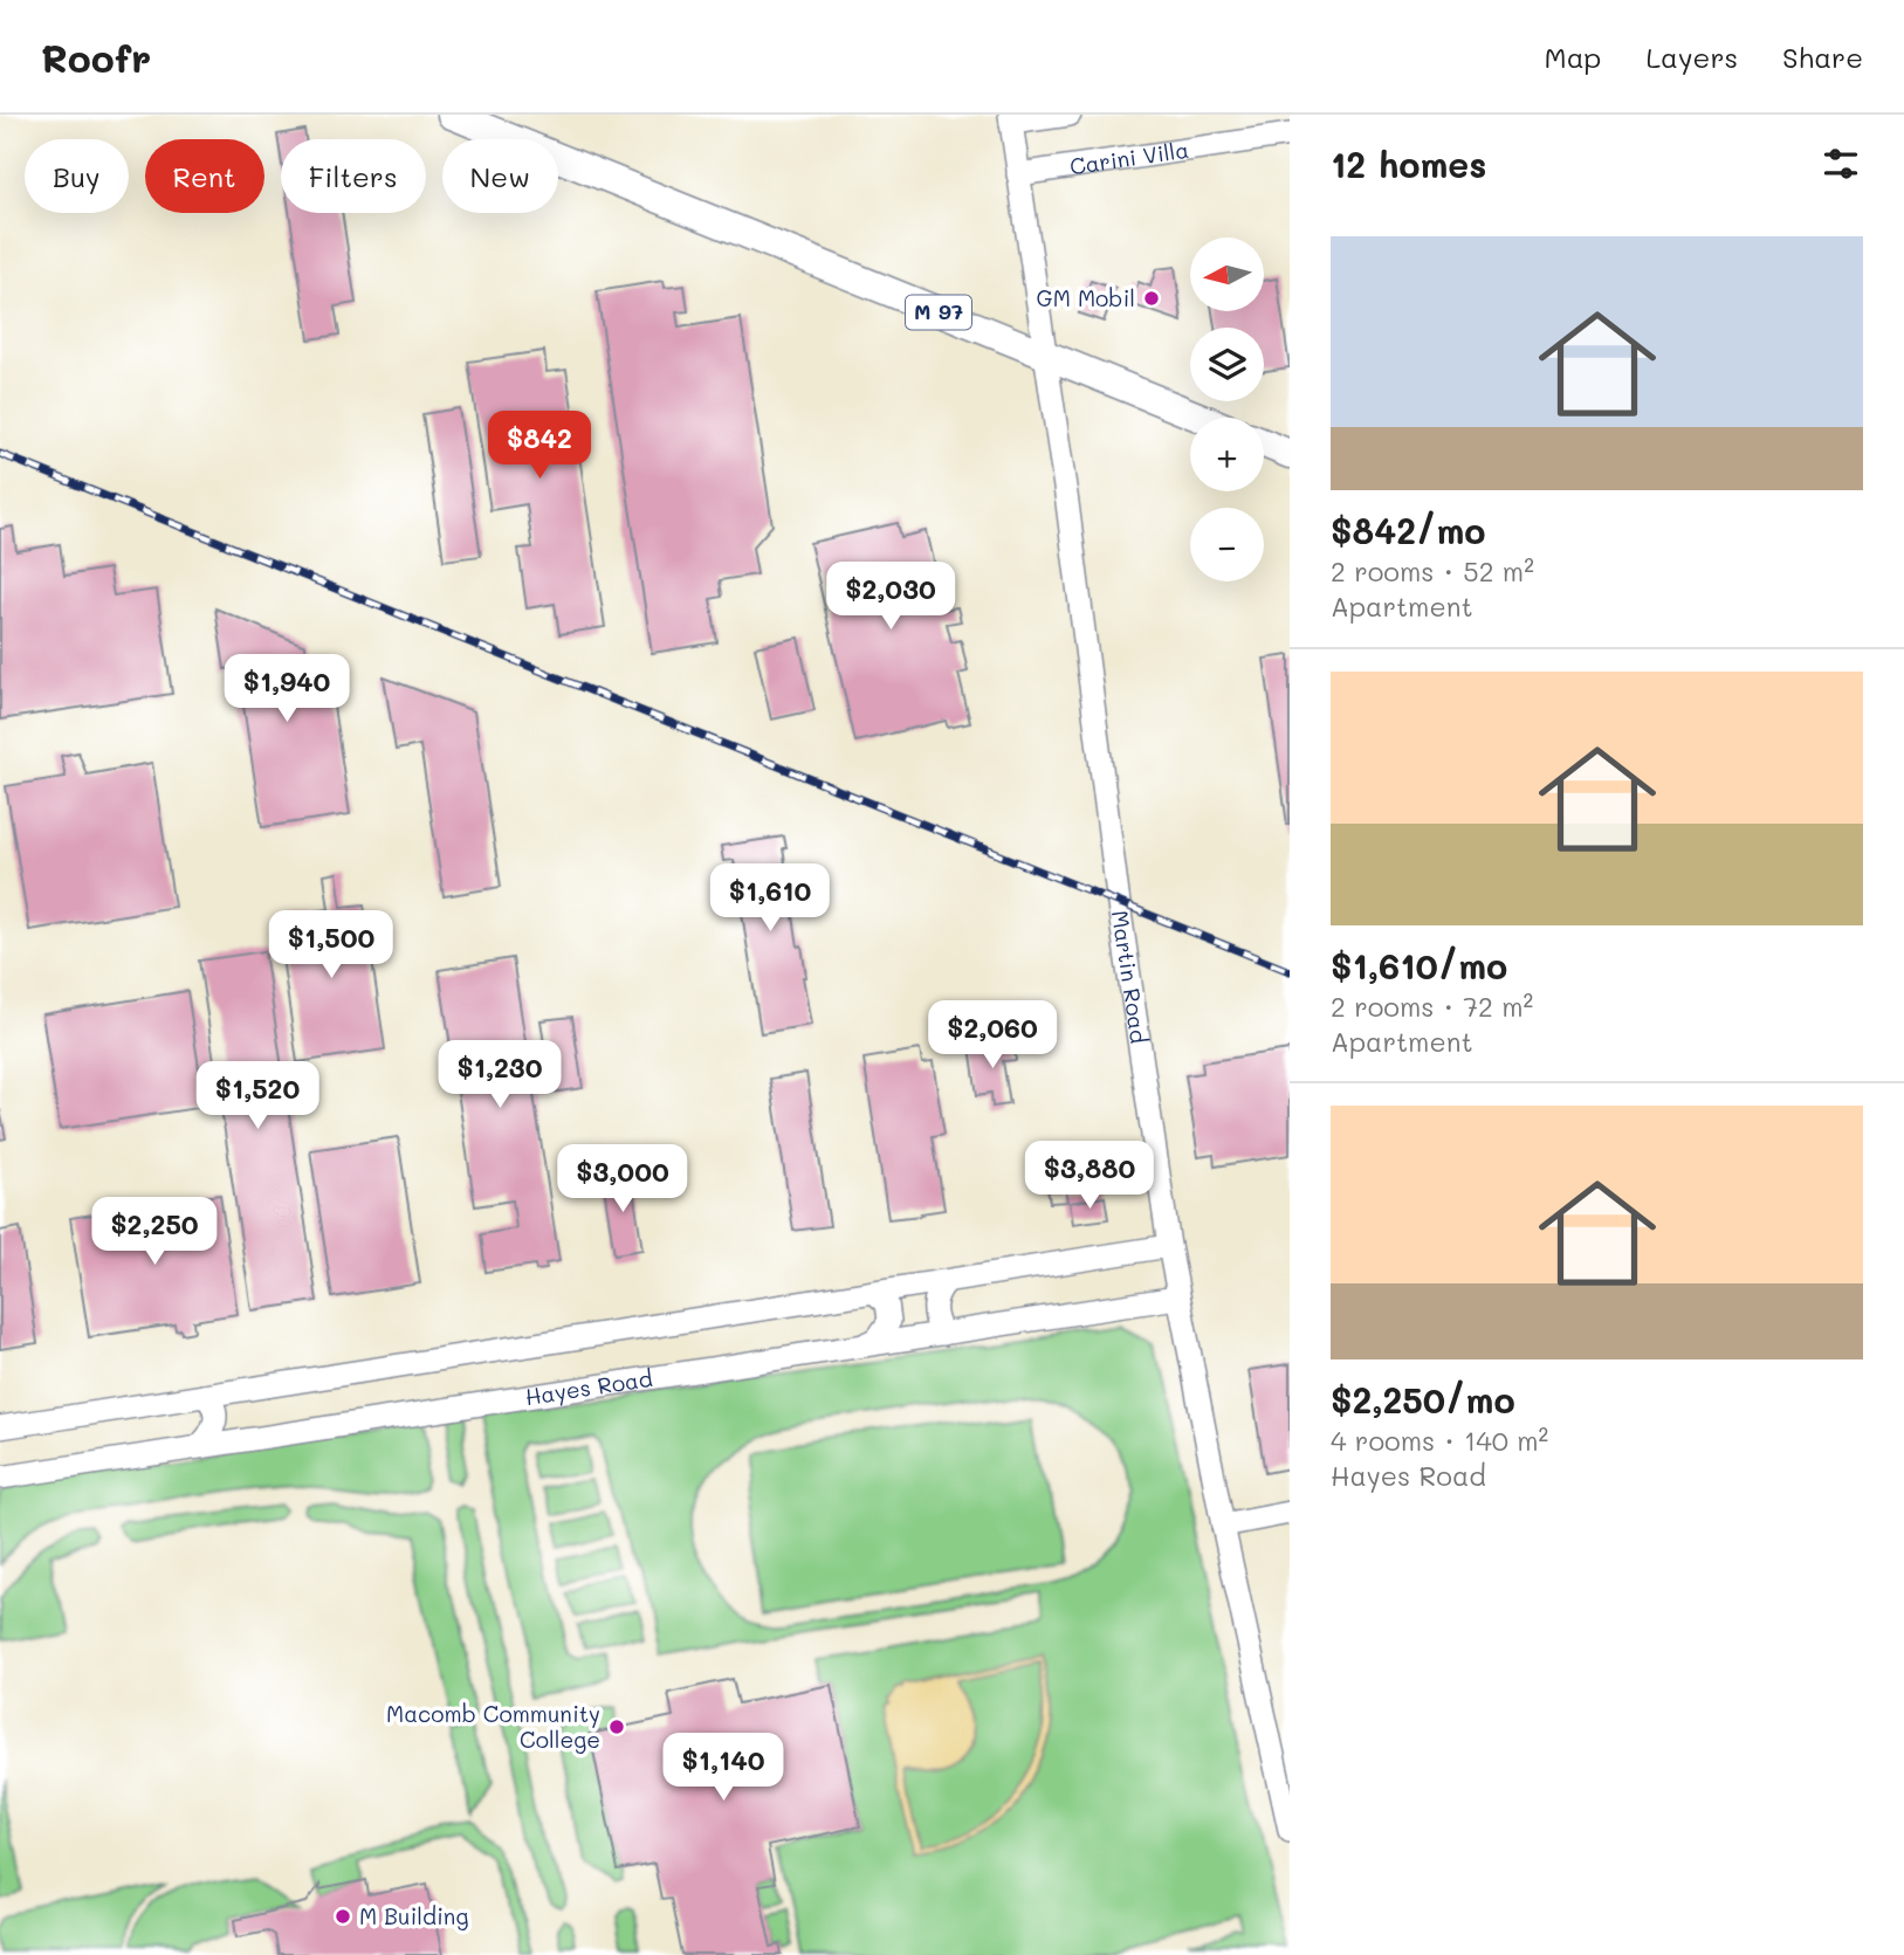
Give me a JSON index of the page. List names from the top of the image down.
{
  "streets": {
    "main road": ["M 97"],
    "street": ["Carini Villa", "Martin Road", "Hayes Road"]
  },
  "crossings": [
    ["Carini Villa", "Martin Road"],
    ["M 97", "Martin Road"],
    ["Martin Road", "Hayes Road"]
  ],
  "places": ["GM Mobil", "Macomb Community College", "M Building"],
  "north": "left",
  "page": {
    "header": "Roofr",
    "nav": ["Map", "Layers", "Share"],
    "heading": "12 homes",
    "chip": [
      "Buy",
      "Rent",
      "Filters",
      "New"
    ],
    "list": [
      {
        "name": "$842/mo",
        "note": "2 rooms · 52 m² · Apartment"
      },
      {
        "name": "$1,610/mo",
        "note": "2 rooms · 72 m² · Apartment"
      },
      {
        "name": "$2,250/mo",
        "note": "4 rooms · 140 m² · Hayes Road"
      }
    ],
    "map_buttons": ["+", "−"],
    "price": [
      "$842",
      "$2,030",
      "$1,940",
      "$1,610",
      "$1,500",
      "$2,060",
      "$1,230",
      "$1,520",
      "$3,880",
      "$3,000",
      "$2,250",
      "$1,140"
    ]
  }
}
